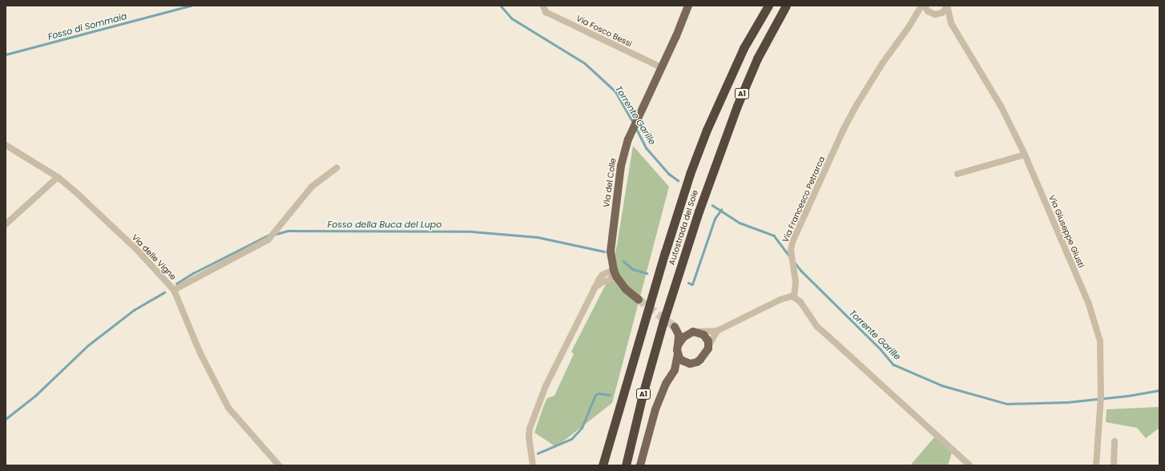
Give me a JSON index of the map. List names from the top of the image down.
{
  "streets": {
    "highway": ["A1", "Autostrada del Sole"],
    "main road": ["Via del Colle"],
    "street": [
      "Via Fosco Bessi",
      "Via Francesco Petrarca",
      "Via Giuseppe Giusti",
      "Via delle Vigne"
    ]
  },
  "crossings": [
    ["Via Fosco Bessi", "Via del Colle"]
  ],
  "water": ["Fosso di Sommaia", "Torrente Garille", "Fosso della Buca del Lupo"]
}
